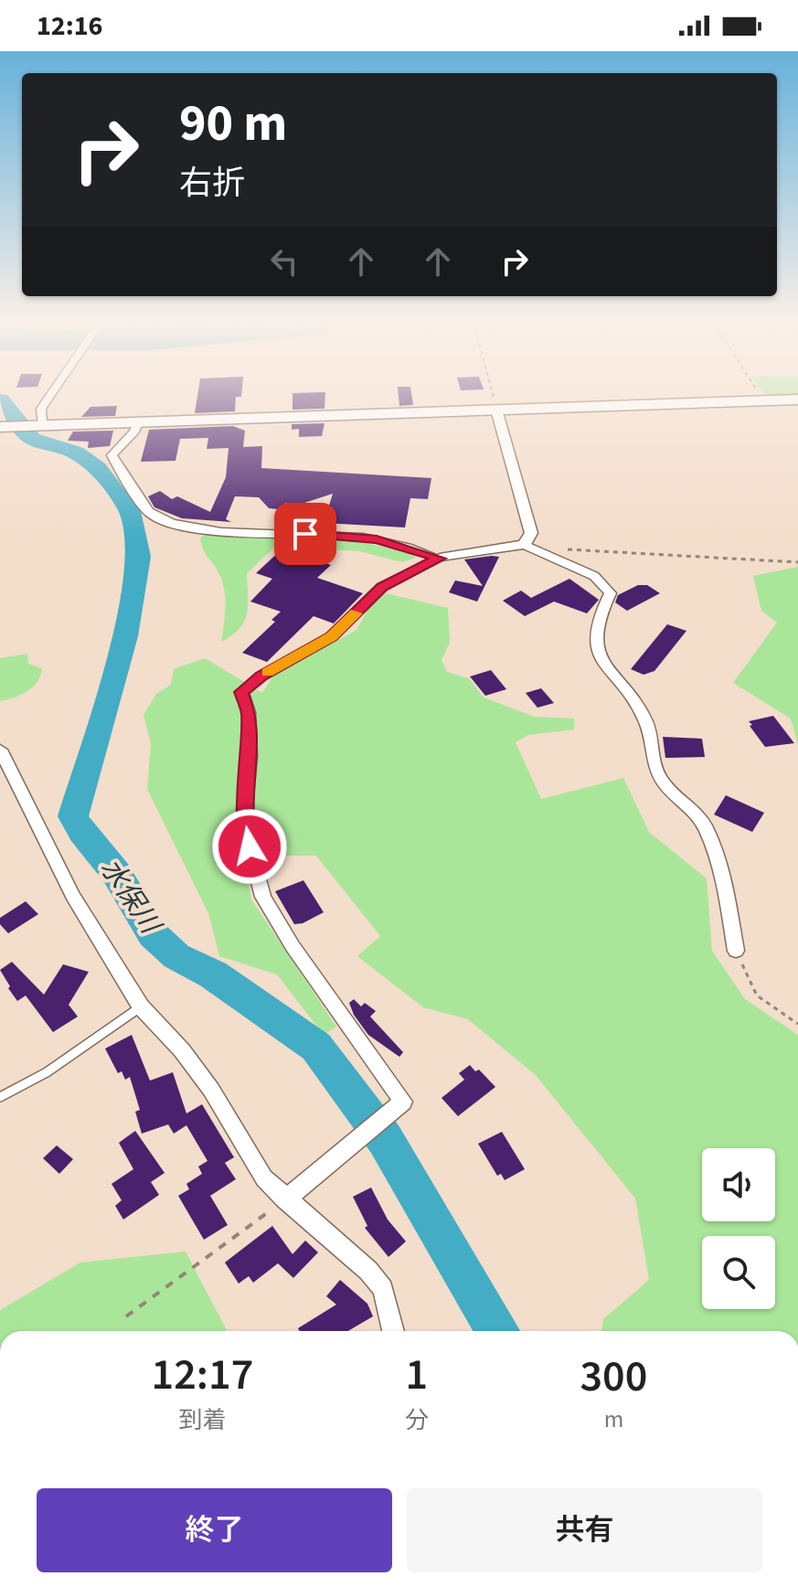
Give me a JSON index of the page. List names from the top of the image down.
{
  "water": ["水保川"],
  "page": {
    "status": "12:16",
    "turn": ["90 m", "右折"],
    "eta": [
      "12:17",
      "到着",
      "1",
      "分",
      "300",
      "m"
    ],
    "buttons": ["終了", "共有"]
  }
}
